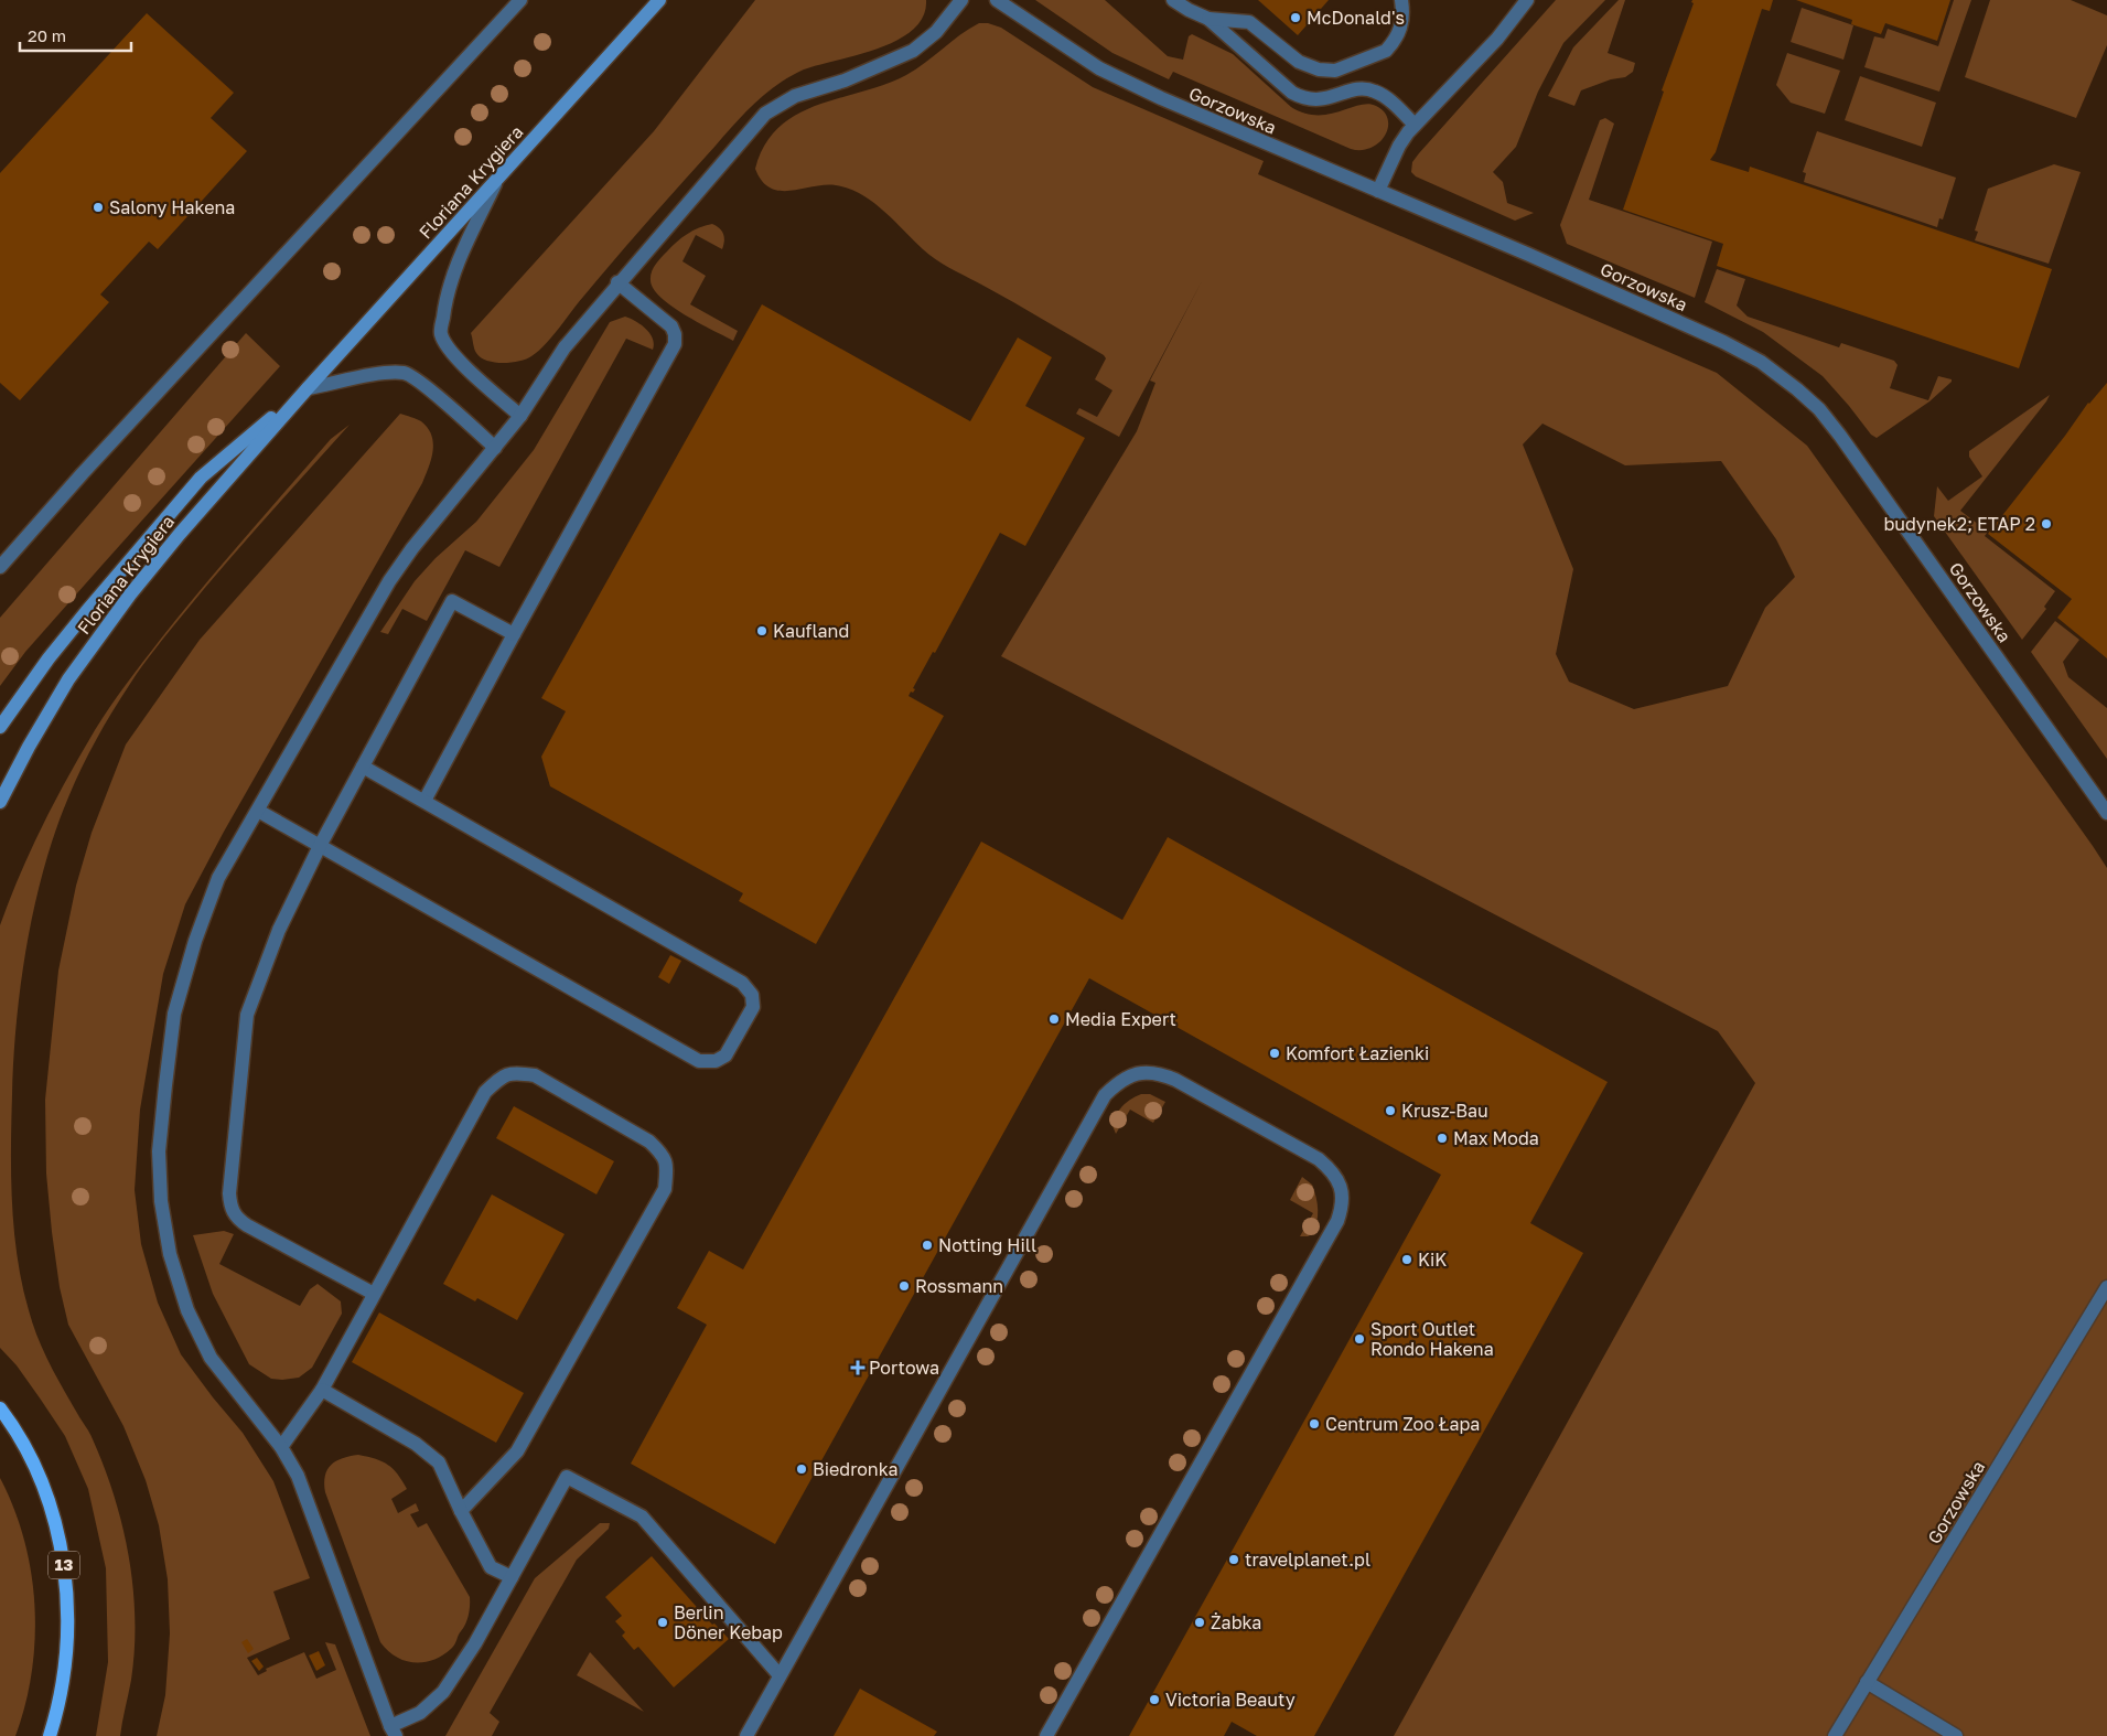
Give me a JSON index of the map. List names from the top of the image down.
{
  "streets": {
    "main road": ["13"],
    "street": ["Gorzowska", "Floriana Krygiera"]
  },
  "places": {
    "other": [
      "McDonald's",
      "Salony Hakena",
      "budynek2; ETAP 2",
      "Kaufland",
      "Media Expert",
      "Komfort Łazienki",
      "Krusz-Bau",
      "Max Moda",
      "Notting Hill",
      "KiK",
      "Rossmann",
      "Sport Outlet Rondo Hakena",
      "Centrum Zoo Łapa",
      "Biedronka",
      "travelplanet.pl",
      "Berlin Döner Kebap",
      "Żabka",
      "Victoria Beauty"
    ],
    "health": ["Portowa"]
  },
  "scale_bar": "20 m"
}
